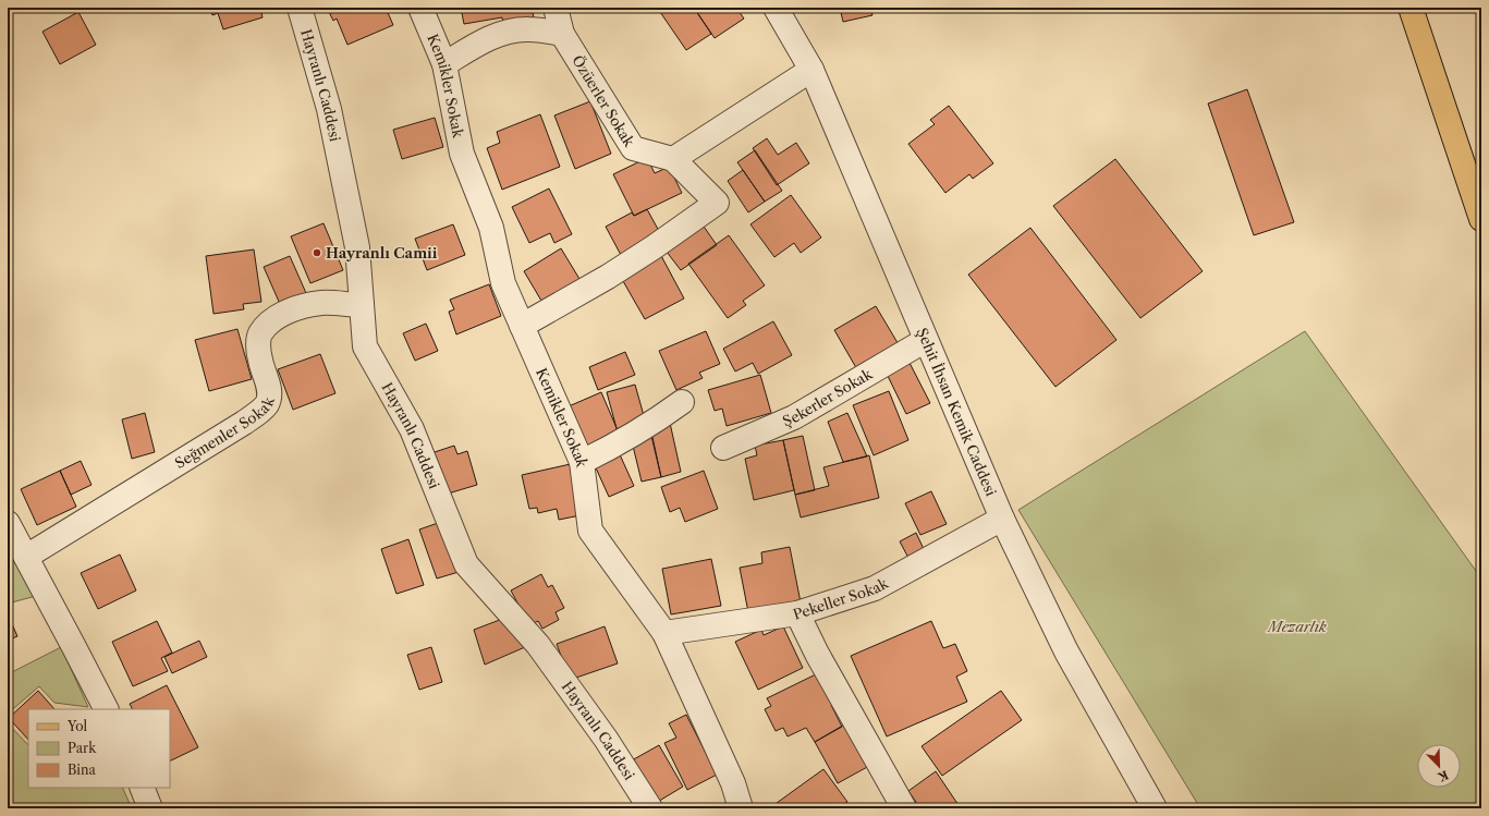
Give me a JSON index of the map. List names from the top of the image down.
{
  "streets": {
    "street": [
      "Hayranlı Caddesi",
      "Kemikler Sokak",
      "Özüerler Sokak",
      "Şekerler Sokak",
      "Şehit İhsan Kemik Caddesi",
      "Seğmenler Sokak",
      "Pekeller Sokak"
    ]
  },
  "crossings": [
    ["Hayranlı Caddesi", "Seğmenler Sokak"],
    ["Kemikler Sokak", "Pekeller Sokak"],
    ["Şekerler Sokak", "Şehit İhsan Kemik Caddesi"],
    ["Şehit İhsan Kemik Caddesi", "Pekeller Sokak"]
  ],
  "parks": ["Mezarlık"],
  "places": ["Hayranlı Camii"],
  "legend": ["Yol", "Park", "Bina"],
  "north": "bottom right"
}
